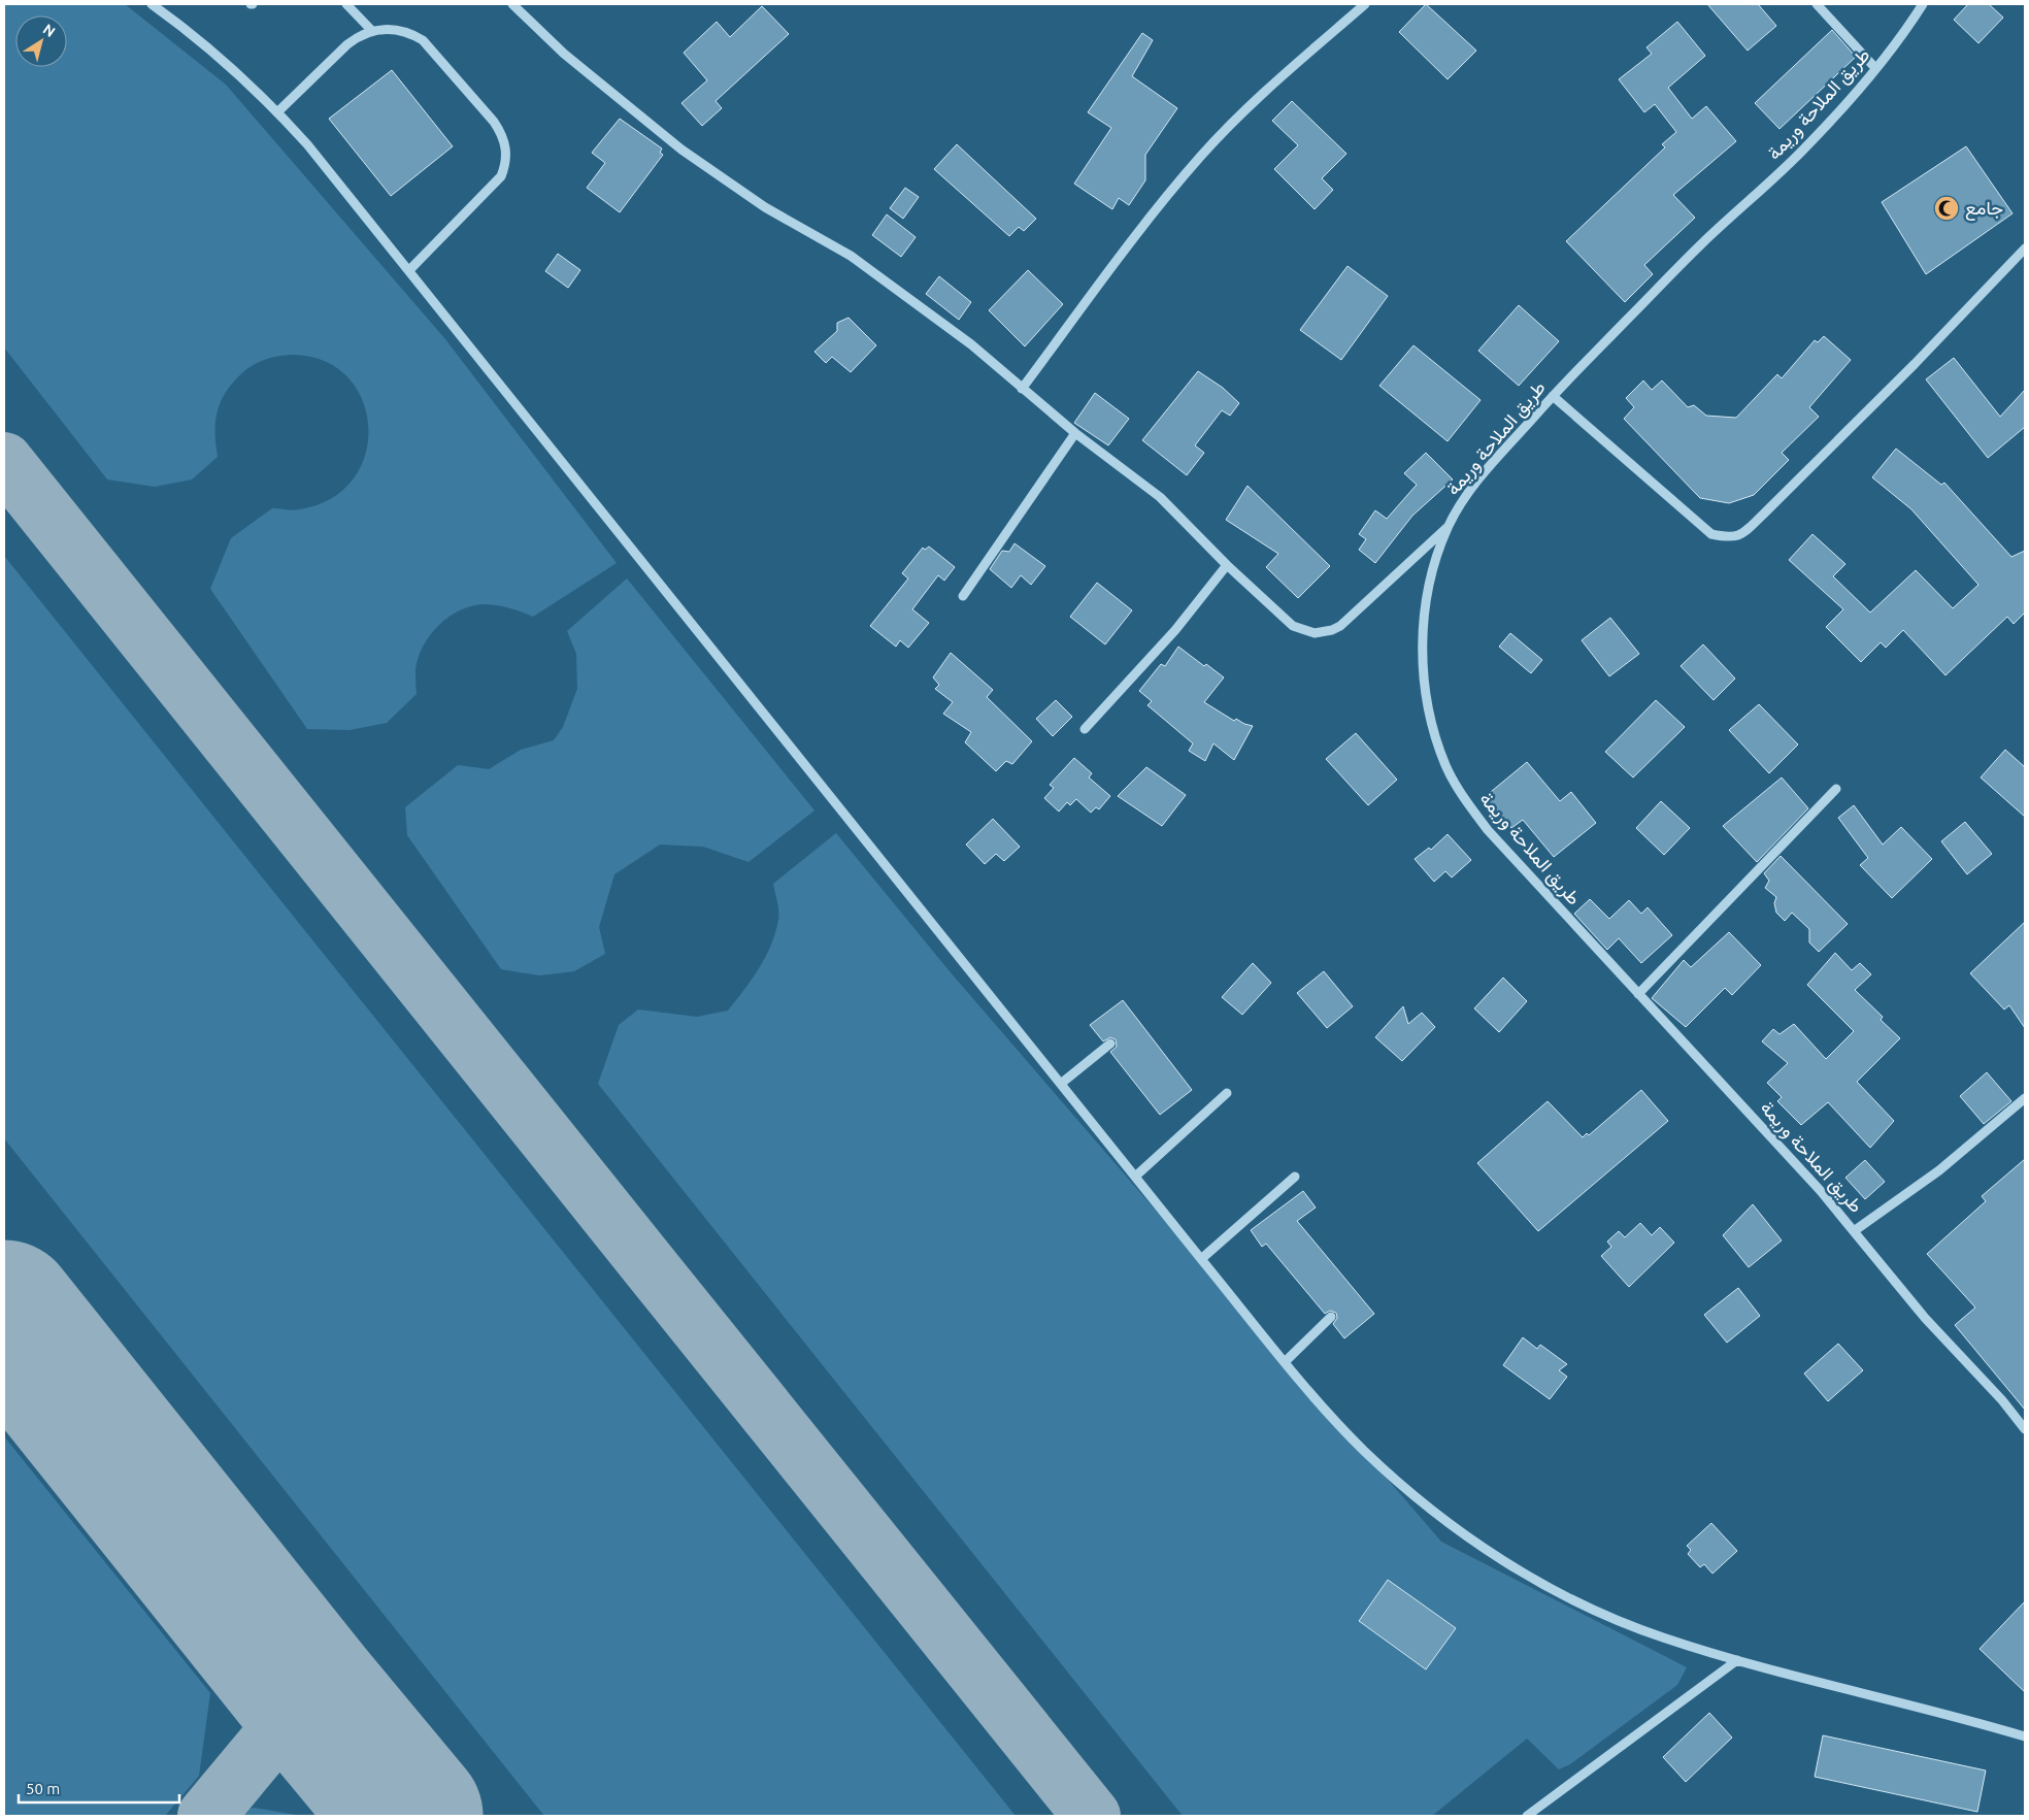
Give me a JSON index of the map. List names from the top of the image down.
{
  "streets": {
    "street": ["طريق الملاحة وريمة"]
  },
  "places": {
    "mosque": ["جامع"]
  },
  "scale_bar": "50 m",
  "north": "top right"
}
